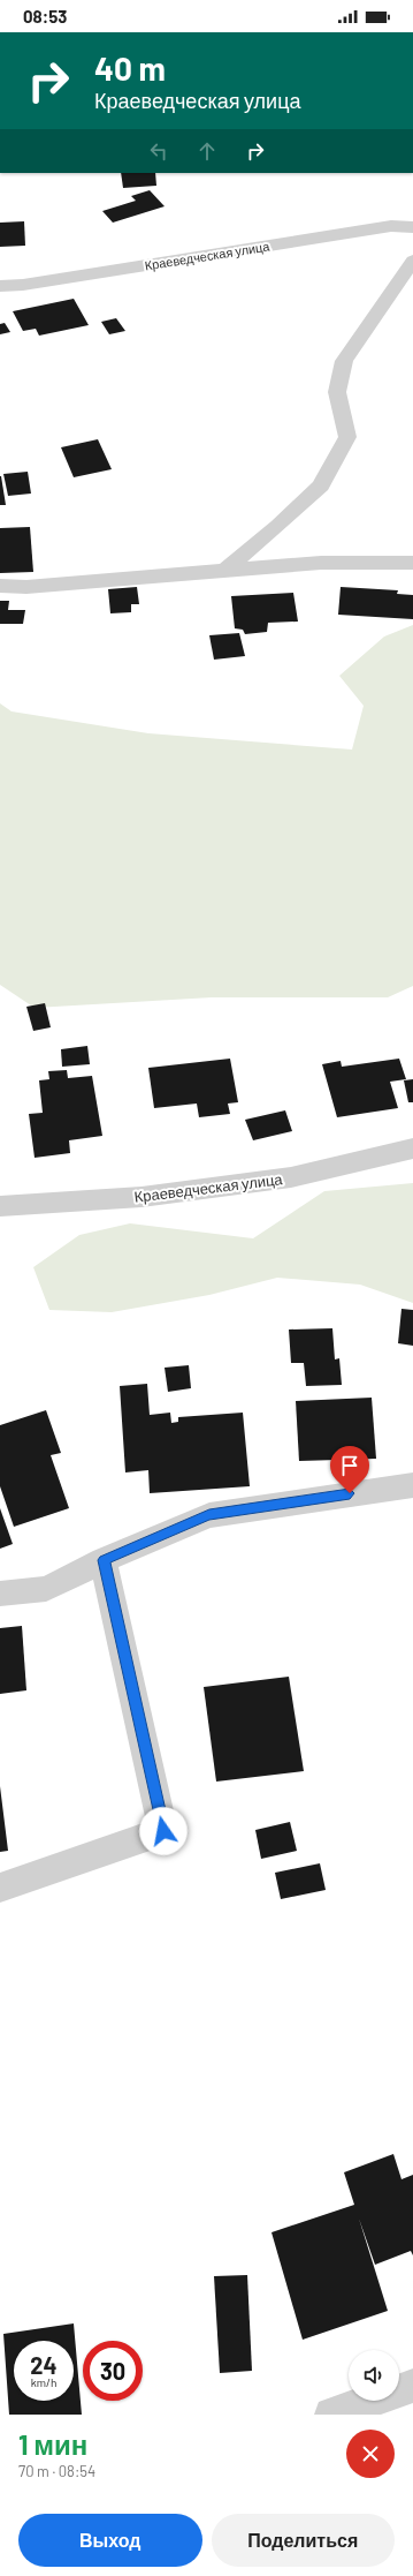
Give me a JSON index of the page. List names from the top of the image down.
{
  "streets": {
    "street": ["Краеведческая улица"]
  },
  "page": {
    "status": "08:53",
    "turn": ["40 m", "Краеведческая улица"],
    "speed": "24 km/h",
    "limit": "30",
    "heading": ["1 мин", "70 m · 08:54"],
    "buttons": ["Выход", "Поделиться"]
  }
}
